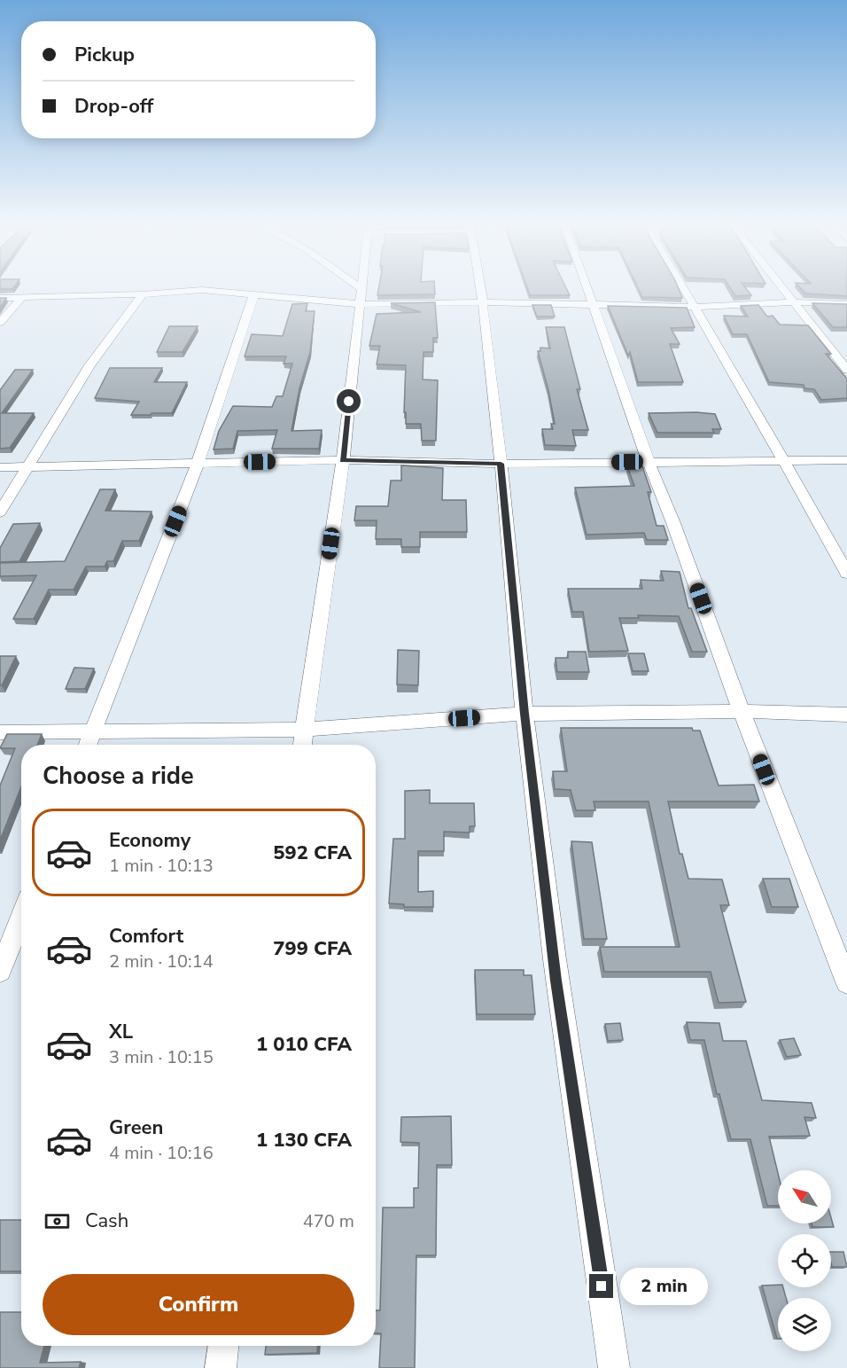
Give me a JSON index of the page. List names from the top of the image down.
{
  "north": "top left",
  "page": {
    "banner": ["Pickup", "Drop-off"],
    "heading": "Choose a ride",
    "list": [
      {
        "name": "Economy",
        "note": "1 min · 10:13",
        "value": "592 CFA"
      },
      {
        "name": "Comfort",
        "note": "2 min · 10:14",
        "value": "799 CFA"
      },
      {
        "name": "XL",
        "note": "3 min · 10:15",
        "value": "1 010 CFA"
      },
      {
        "name": "Green",
        "note": "4 min · 10:16",
        "value": "1 130 CFA"
      }
    ],
    "pay": ["Cash", "470 m"],
    "buttons": "Confirm",
    "bubble": "2 min"
  }
}
